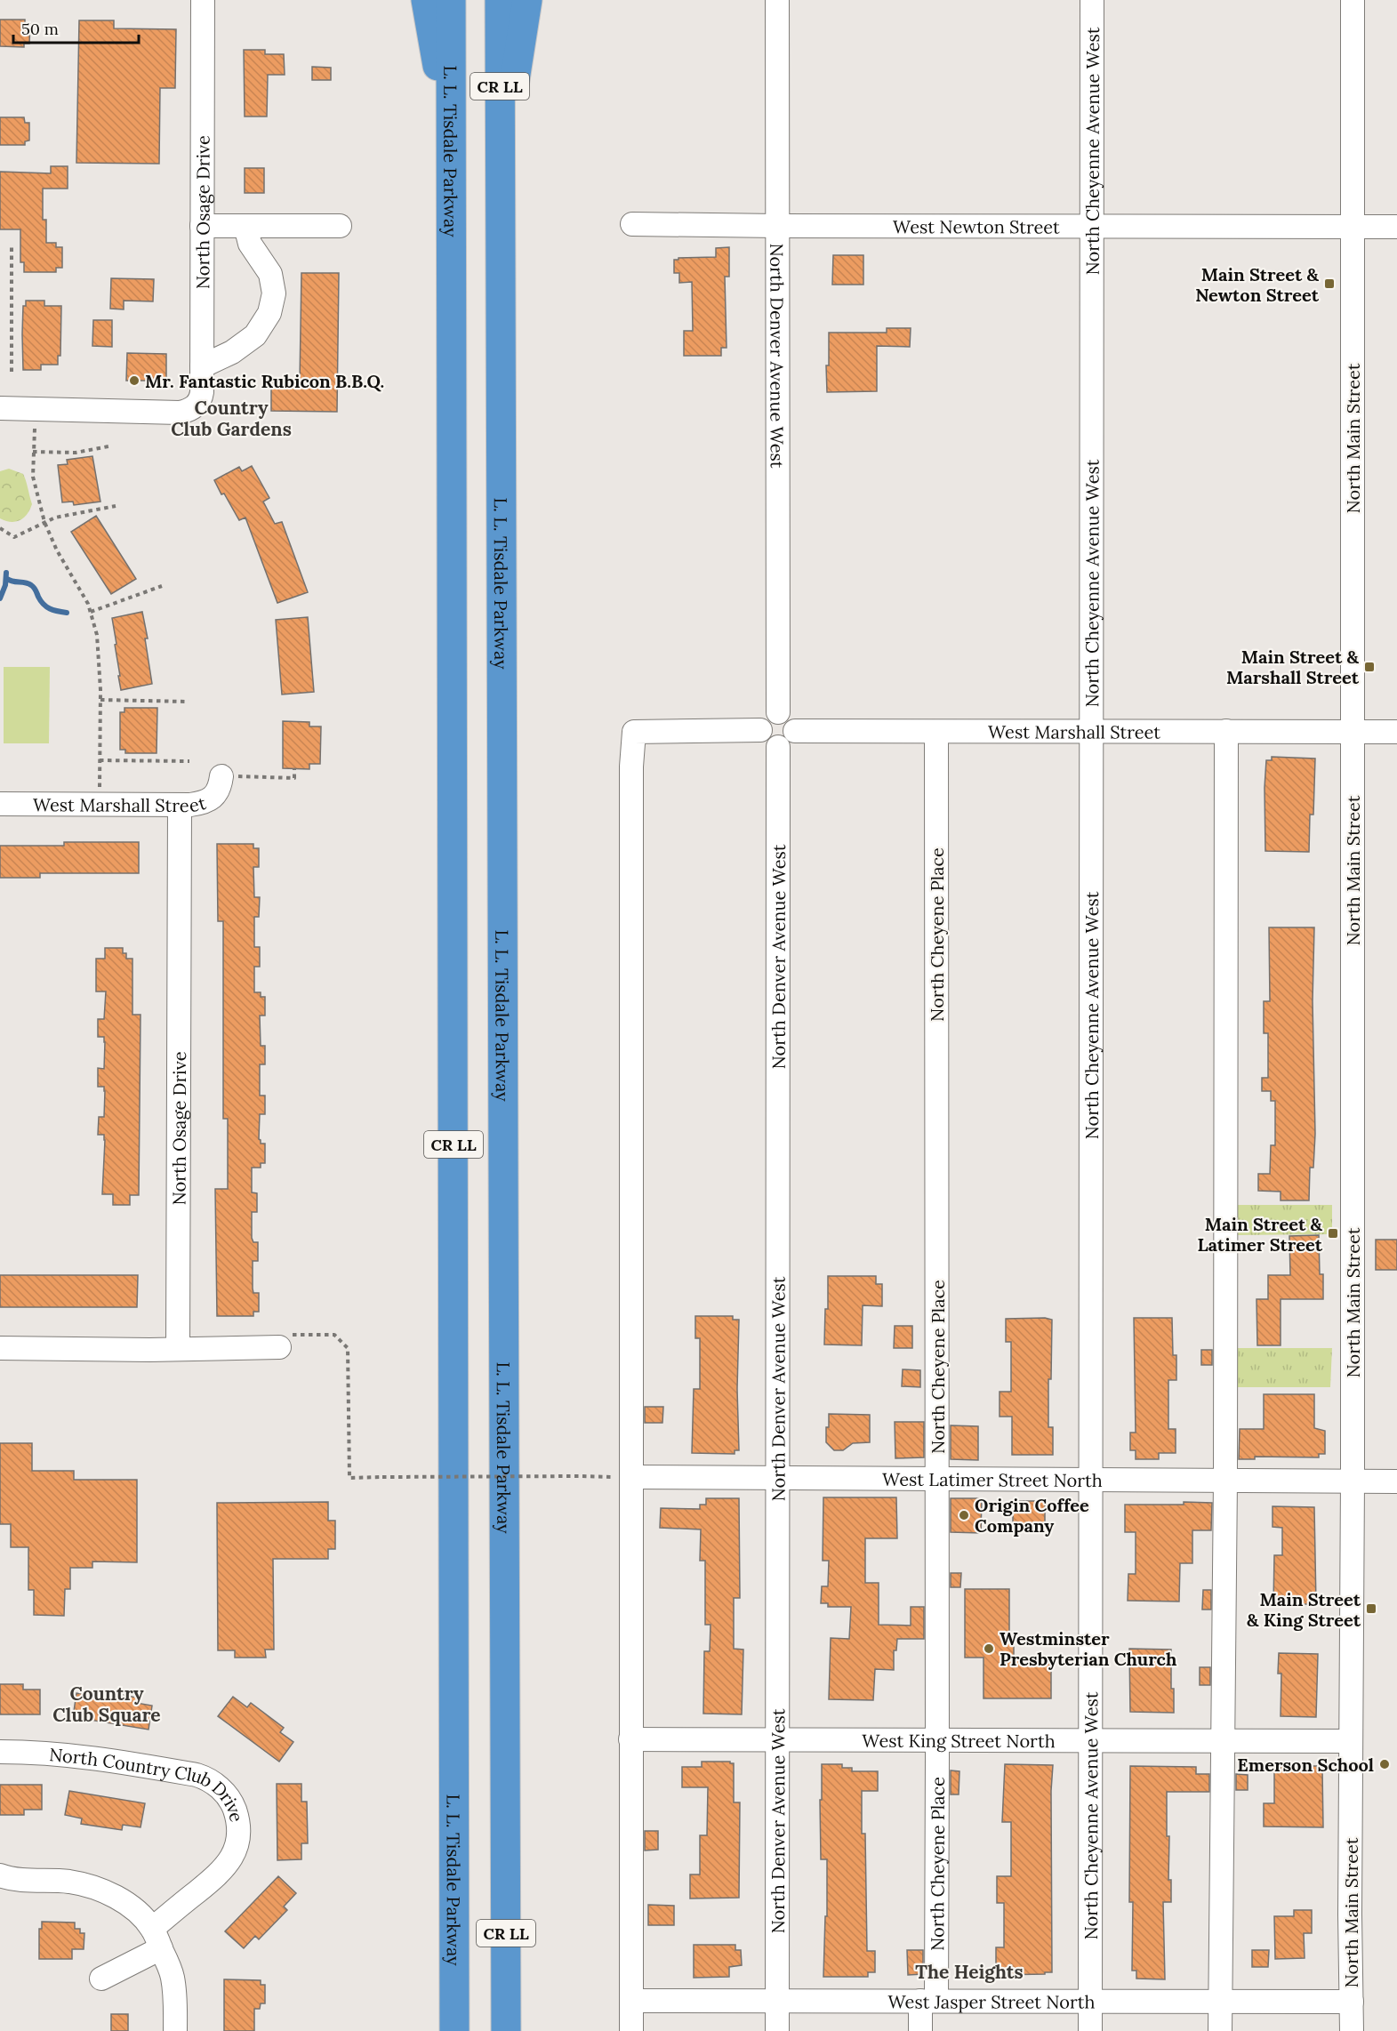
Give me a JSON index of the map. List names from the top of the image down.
{
  "streets": {
    "highway": ["CR LL", "L. L. Tisdale Parkway"],
    "street": [
      "North Cheyenne Avenue West",
      "North Osage Drive",
      "West Newton Street",
      "North Denver Avenue West",
      "North Main Street",
      "West Marshall Street",
      "North Cheyene Place",
      "West Latimer Street North",
      "West King Street North",
      "North Country Club Drive",
      "West Jasper Street North"
    ]
  },
  "crossings": [
    ["North Cheyenne Avenue West", "West Newton Street"],
    ["North Cheyenne Avenue West", "West Marshall Street"],
    ["North Cheyenne Avenue West", "West Latimer Street North"],
    ["North Cheyenne Avenue West", "West King Street North"],
    ["North Cheyenne Avenue West", "West Jasper Street North"],
    ["North Osage Drive", "West Marshall Street"],
    ["West Newton Street", "North Denver Avenue West"],
    ["West Newton Street", "North Main Street"],
    ["North Denver Avenue West", "West Marshall Street"],
    ["North Denver Avenue West", "West Latimer Street North"],
    ["North Denver Avenue West", "West King Street North"],
    ["North Denver Avenue West", "West Jasper Street North"],
    ["North Main Street", "West Marshall Street"],
    ["North Main Street", "West Latimer Street North"],
    ["North Main Street", "West King Street North"],
    ["North Main Street", "West Jasper Street North"],
    ["West Marshall Street", "North Cheyene Place"],
    ["North Cheyene Place", "West Latimer Street North"],
    ["North Cheyene Place", "West King Street North"],
    ["North Cheyene Place", "West Jasper Street North"]
  ],
  "districts": ["Country Club Gardens", "Country Club Square", "The Heights"],
  "places": {
    "transit": [
      "Main Street & Newton Street",
      "Main Street & Marshall Street",
      "Main Street & Latimer Street",
      "Main Street & King Street"
    ],
    "other": [
      "Mr. Fantastic Rubicon B.B.Q.",
      "Origin Coffee Company",
      "Westminster Presbyterian Church",
      "Emerson School"
    ]
  },
  "scale_bar": "50 m"
}
